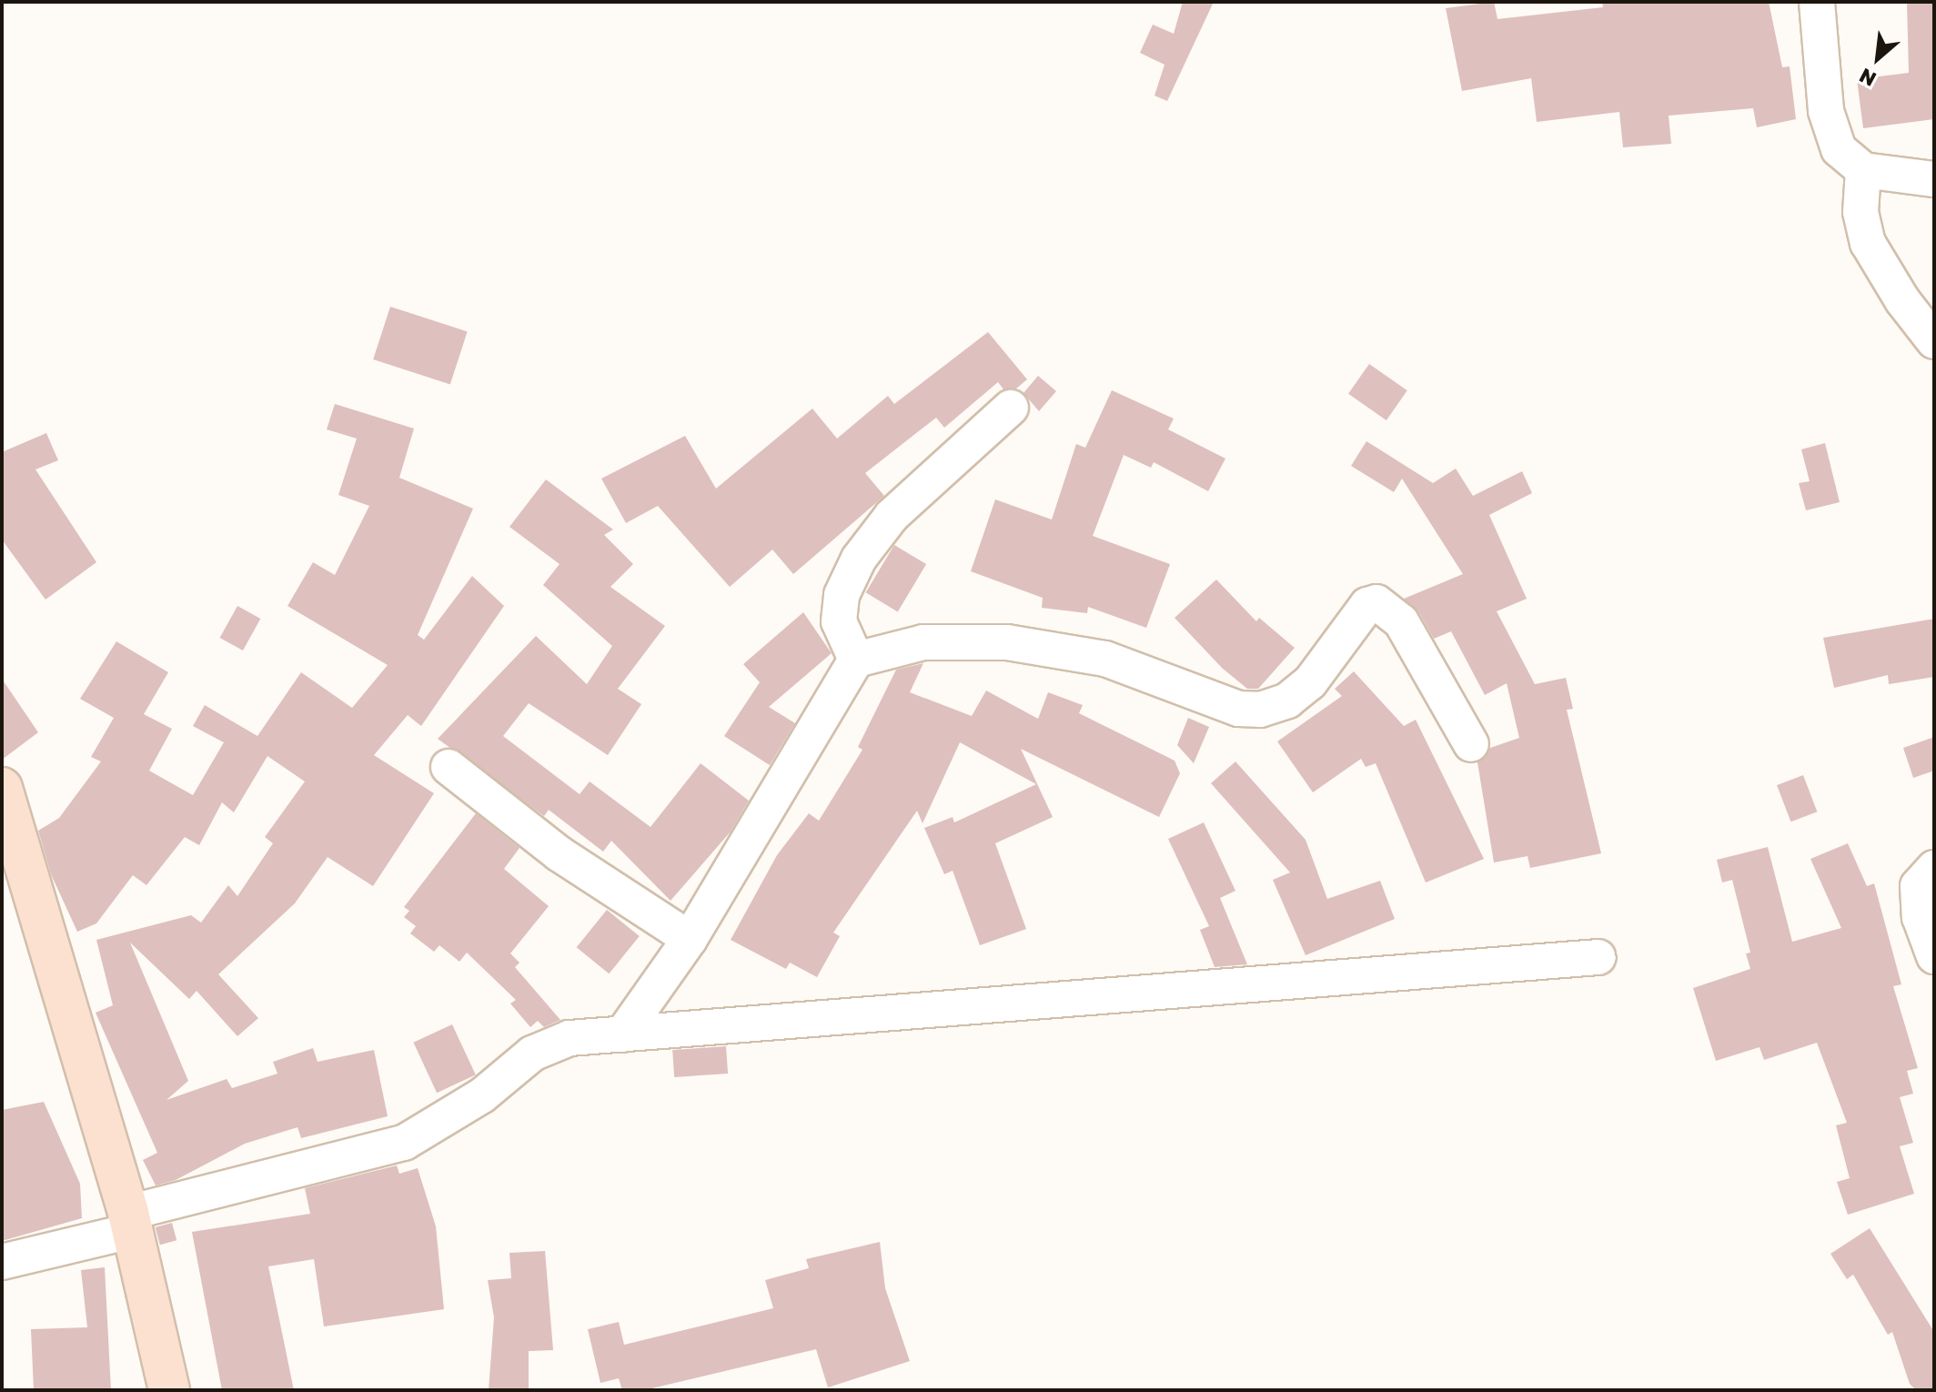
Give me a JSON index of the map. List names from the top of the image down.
{
  "north": "bottom left"
}
